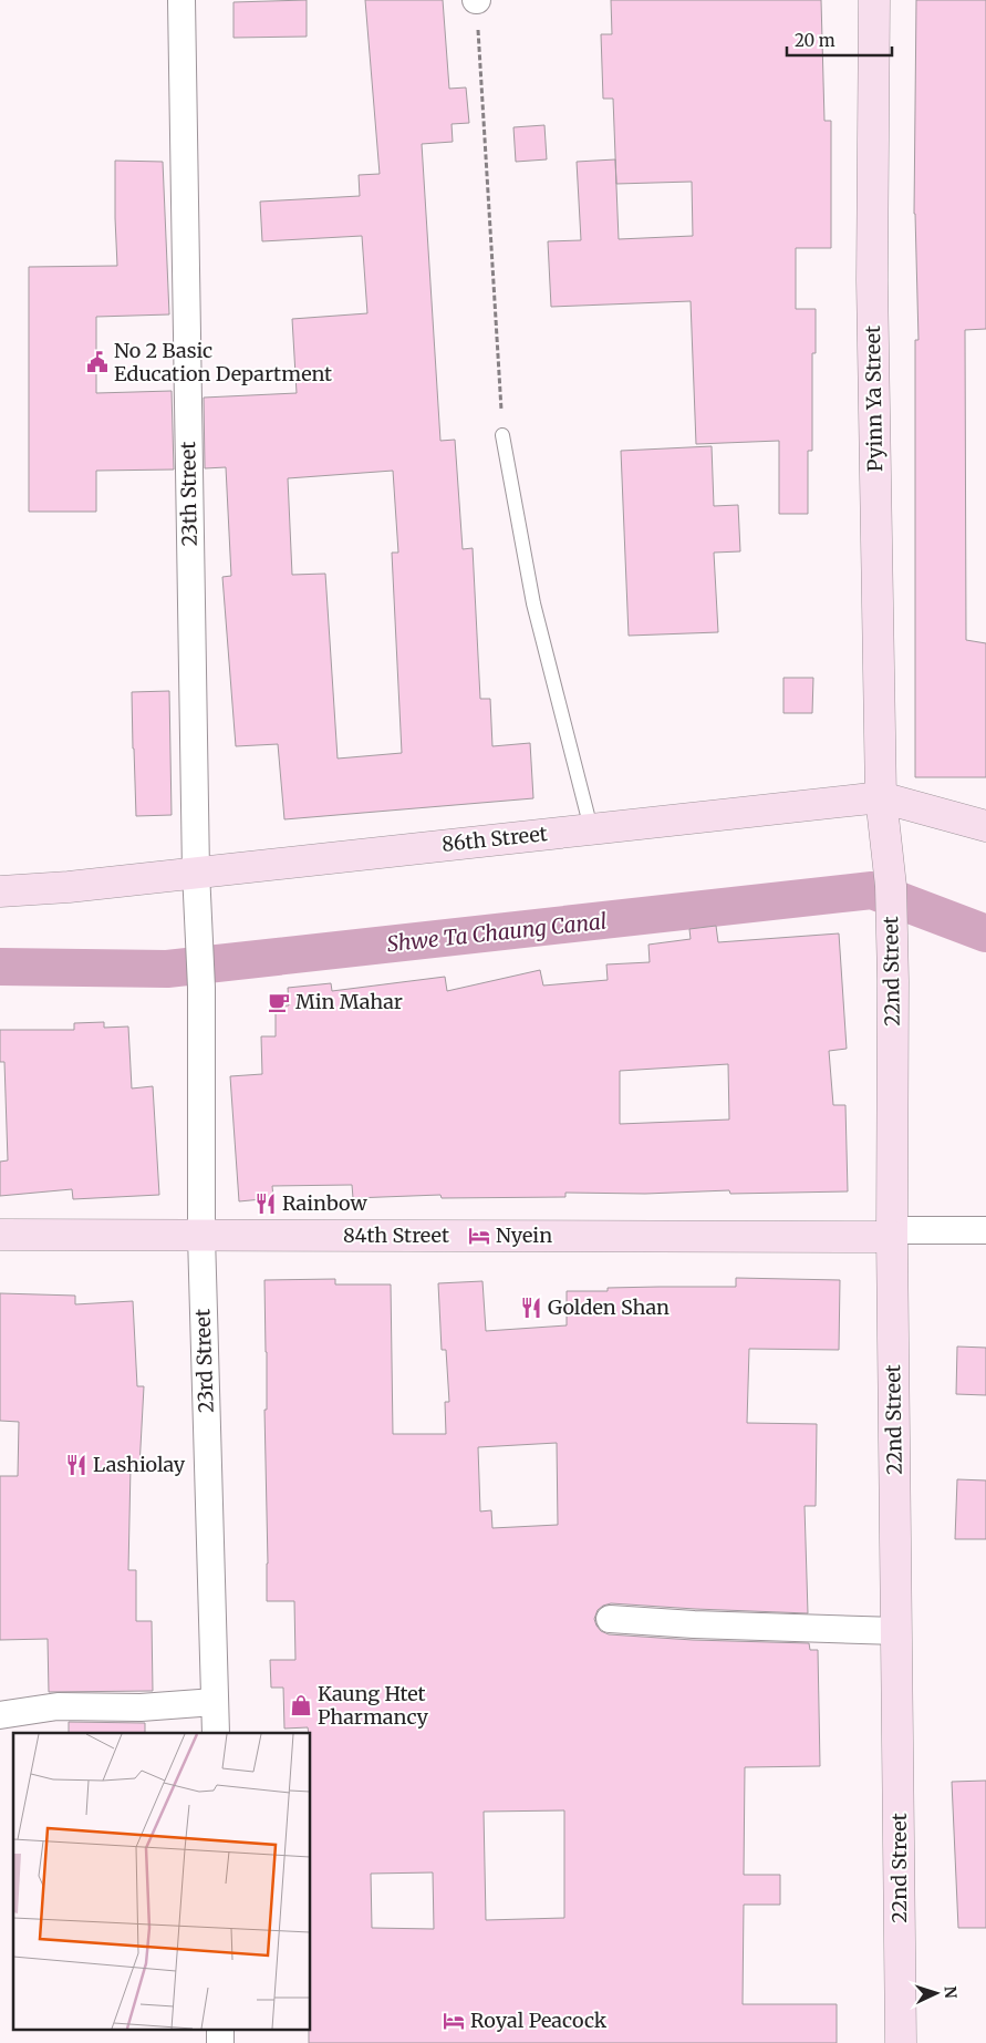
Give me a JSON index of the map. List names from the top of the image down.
{
  "streets": {
    "main road": [
      "Pyinn Ya Street",
      "86th Street",
      "22nd Street",
      "84th Street"
    ],
    "street": ["23th Street", "23rd Street"]
  },
  "crossings": [
    ["Pyinn Ya Street", "86th Street"],
    ["Pyinn Ya Street", "22nd Street"],
    ["23th Street", "86th Street"],
    ["23th Street", "23rd Street"],
    ["86th Street", "22nd Street"],
    ["22nd Street", "84th Street"],
    ["84th Street", "23rd Street"]
  ],
  "water": ["Shwe Ta Chaung Canal"],
  "places": {
    "public building": ["No 2 Basic Education Department"],
    "cafe": ["Min Mahar"],
    "restaurant": ["Rainbow", "Golden Shan", "Lashiolay"],
    "hotel": ["Nyein", "Royal Peacock"],
    "shop": ["Kaung Htet Pharmancy"]
  },
  "scale_bar": "20 m",
  "north": "right"
}
